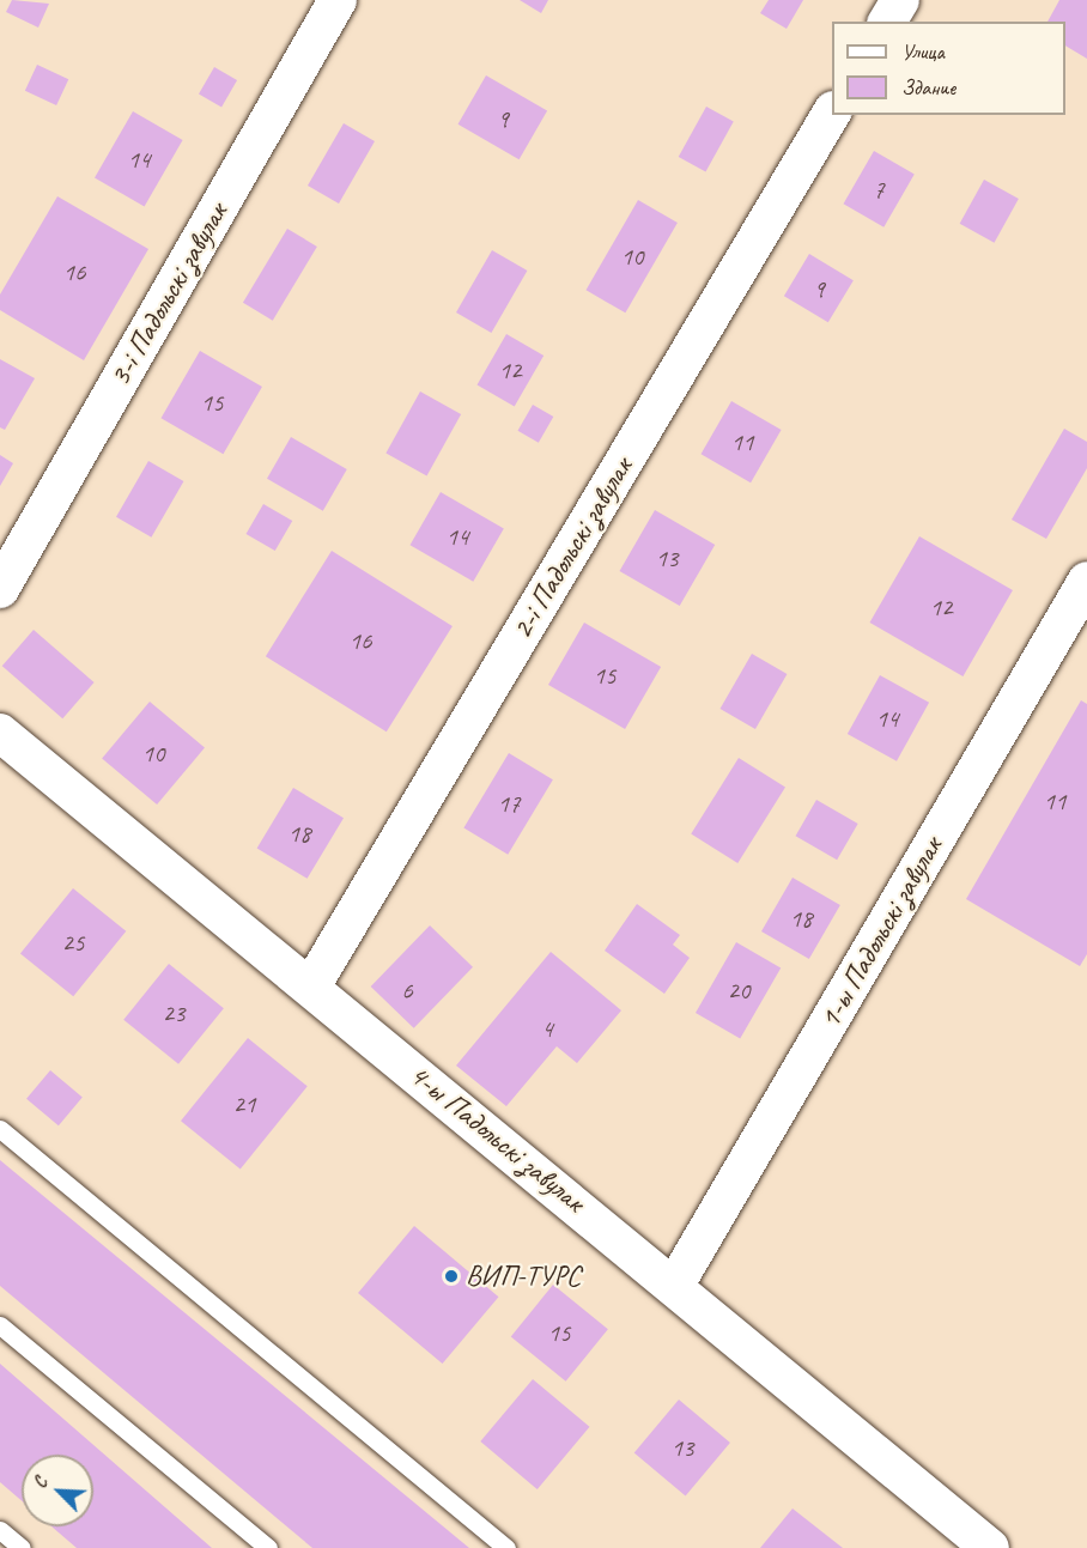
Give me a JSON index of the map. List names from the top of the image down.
{
  "streets": {
    "street": [
      "3-і Падольскі завулак",
      "2-і Падольскі завулак",
      "1-ы Падольскі завулак",
      "4-ы Падольскі завулак"
    ]
  },
  "crossings": [
    ["2-і Падольскі завулак", "4-ы Падольскі завулак"],
    ["1-ы Падольскі завулак", "4-ы Падольскі завулак"]
  ],
  "places": ["ВИП-ТУРС"],
  "house_numbers": [
    "9",
    "14",
    "7",
    "10",
    "16",
    "9",
    "12",
    "15",
    "11",
    "14",
    "13",
    "12",
    "16",
    "15",
    "14",
    "10",
    "11",
    "17",
    "18",
    "18",
    "25",
    "6",
    "20",
    "23",
    "4",
    "21",
    "15",
    "13"
  ],
  "legend": ["Улица", "Здание"],
  "north": "top left"
}
